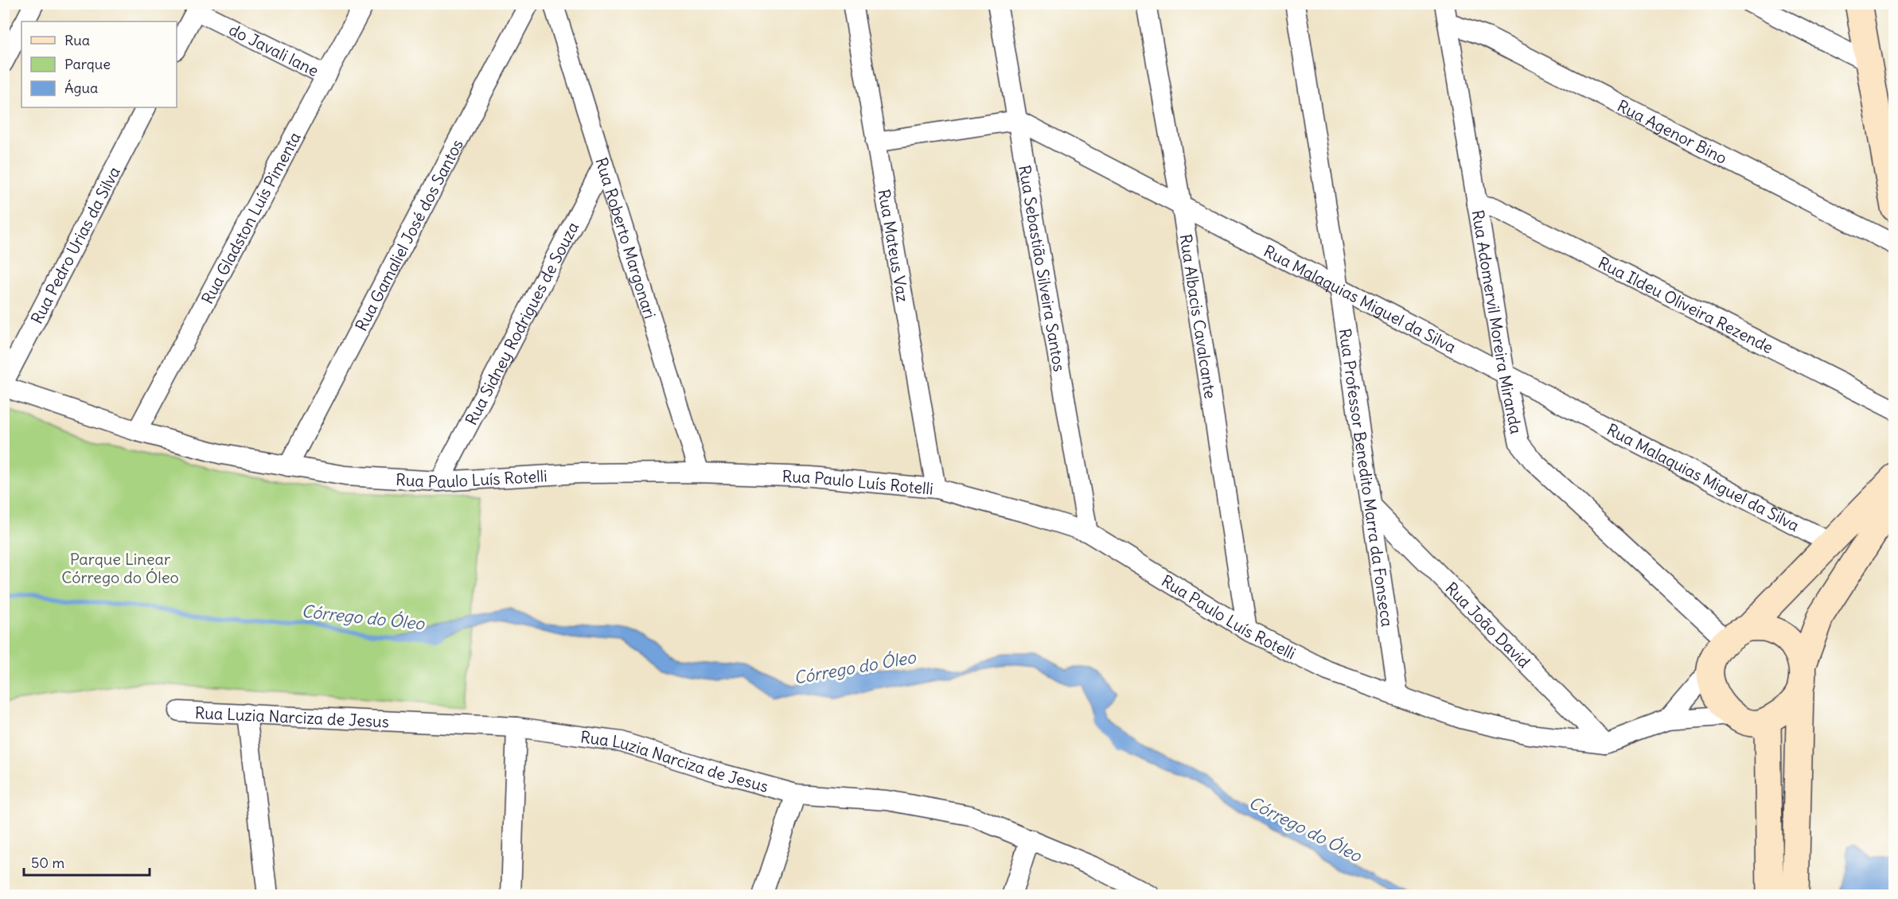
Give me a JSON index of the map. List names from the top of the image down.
{
  "streets": {
    "street": [
      "do Javali lane",
      "Rua Agenor Bino",
      "Rua Gladston Luís Pimenta",
      "Rua Gamaliel José dos Santos",
      "Rua Roberto Margonari",
      "Rua Pedro Urias da Silva",
      "Rua Mateus Vaz",
      "Rua Sebastião Silveira Santos",
      "Rua Malaquias Miguel da Silva",
      "Rua Ildeu Oliveira Rezende",
      "Rua Albacis Cavalcante",
      "Rua Adomervil Moreira Miranda",
      "Rua Sidney Rodrigues de Souza",
      "Rua Paulo Luís Rotelli",
      "Rua Professor Benedito Marra da Fonseca",
      "Rua João David",
      "Rua Luzia Narciza de Jesus"
    ]
  },
  "crossings": [
    ["do Javali lane", "Rua Gladston Luís Pimenta"],
    ["Rua Agenor Bino", "Rua Adomervil Moreira Miranda"],
    ["Rua Gladston Luís Pimenta", "Rua Paulo Luís Rotelli"],
    ["Rua Gamaliel José dos Santos", "Rua Paulo Luís Rotelli"],
    ["Rua Roberto Margonari", "Rua Sidney Rodrigues de Souza"],
    ["Rua Roberto Margonari", "Rua Paulo Luís Rotelli"],
    ["Rua Pedro Urias da Silva", "Rua Paulo Luís Rotelli"],
    ["Rua Mateus Vaz", "Rua Paulo Luís Rotelli"],
    ["Rua Sebastião Silveira Santos", "Rua Malaquias Miguel da Silva"],
    ["Rua Sebastião Silveira Santos", "Rua Paulo Luís Rotelli"],
    ["Rua Malaquias Miguel da Silva", "Rua Albacis Cavalcante"],
    ["Rua Malaquias Miguel da Silva", "Rua Adomervil Moreira Miranda"],
    ["Rua Malaquias Miguel da Silva", "Rua Professor Benedito Marra da Fonseca"],
    ["Rua Ildeu Oliveira Rezende", "Rua Adomervil Moreira Miranda"],
    ["Rua Albacis Cavalcante", "Rua Paulo Luís Rotelli"],
    ["Rua Adomervil Moreira Miranda", "Rua Paulo Luís Rotelli"],
    ["Rua Sidney Rodrigues de Souza", "Rua Paulo Luís Rotelli"],
    ["Rua Paulo Luís Rotelli", "Rua Professor Benedito Marra da Fonseca"],
    ["Rua Paulo Luís Rotelli", "Rua João David"],
    ["Rua Professor Benedito Marra da Fonseca", "Rua João David"]
  ],
  "water": ["Córrego do Óleo"],
  "parks": ["Parque Linear Córrego do Óleo"],
  "legend": ["Rua", "Parque", "Água"],
  "scale_bar": "50 m"
}
